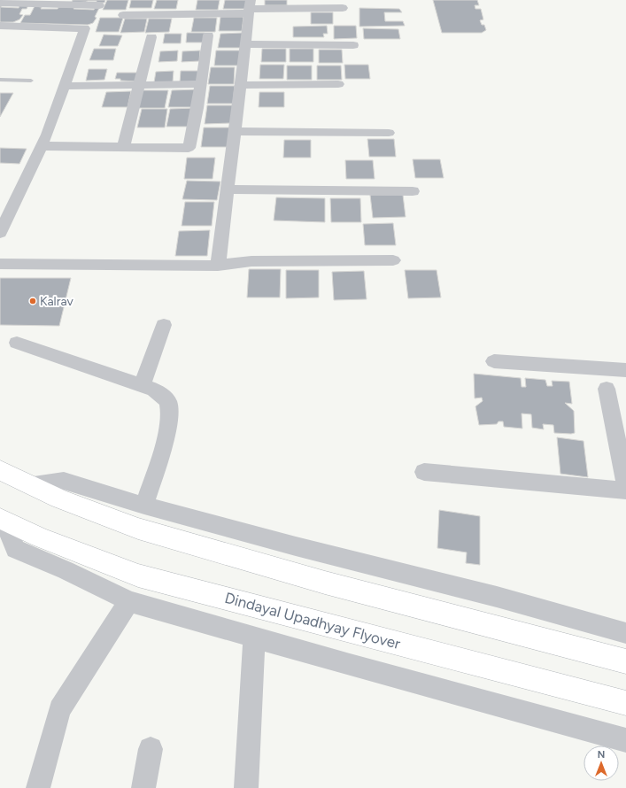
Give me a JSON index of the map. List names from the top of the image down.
{
  "streets": {
    "main road": ["Dindayal Upadhyay Flyover"]
  },
  "places": ["Kalrav"],
  "north": "top"
}
